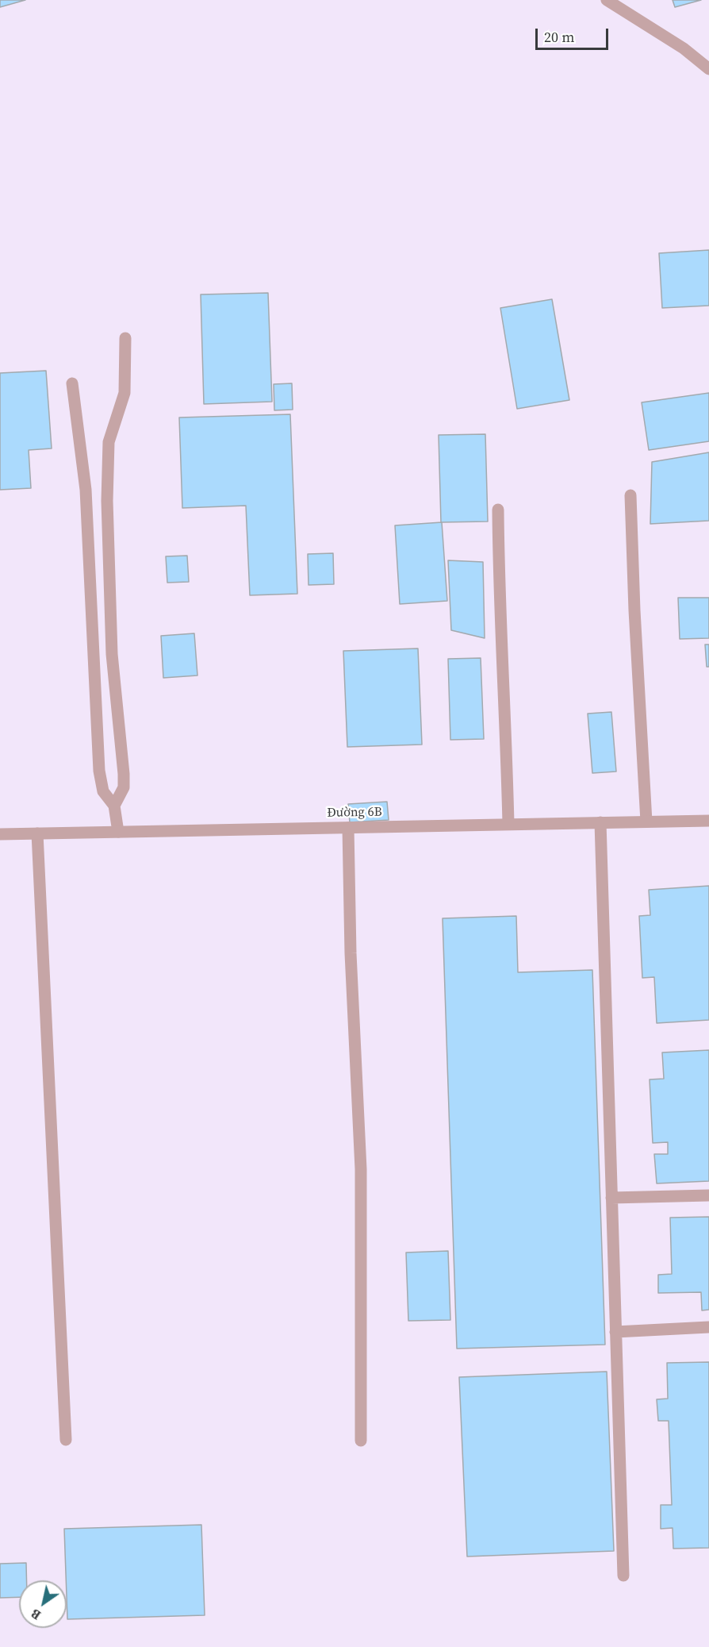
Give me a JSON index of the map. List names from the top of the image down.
{
  "streets": {
    "street": ["Đường 6B"]
  },
  "scale_bar": "20 m",
  "north": "bottom left"
}
